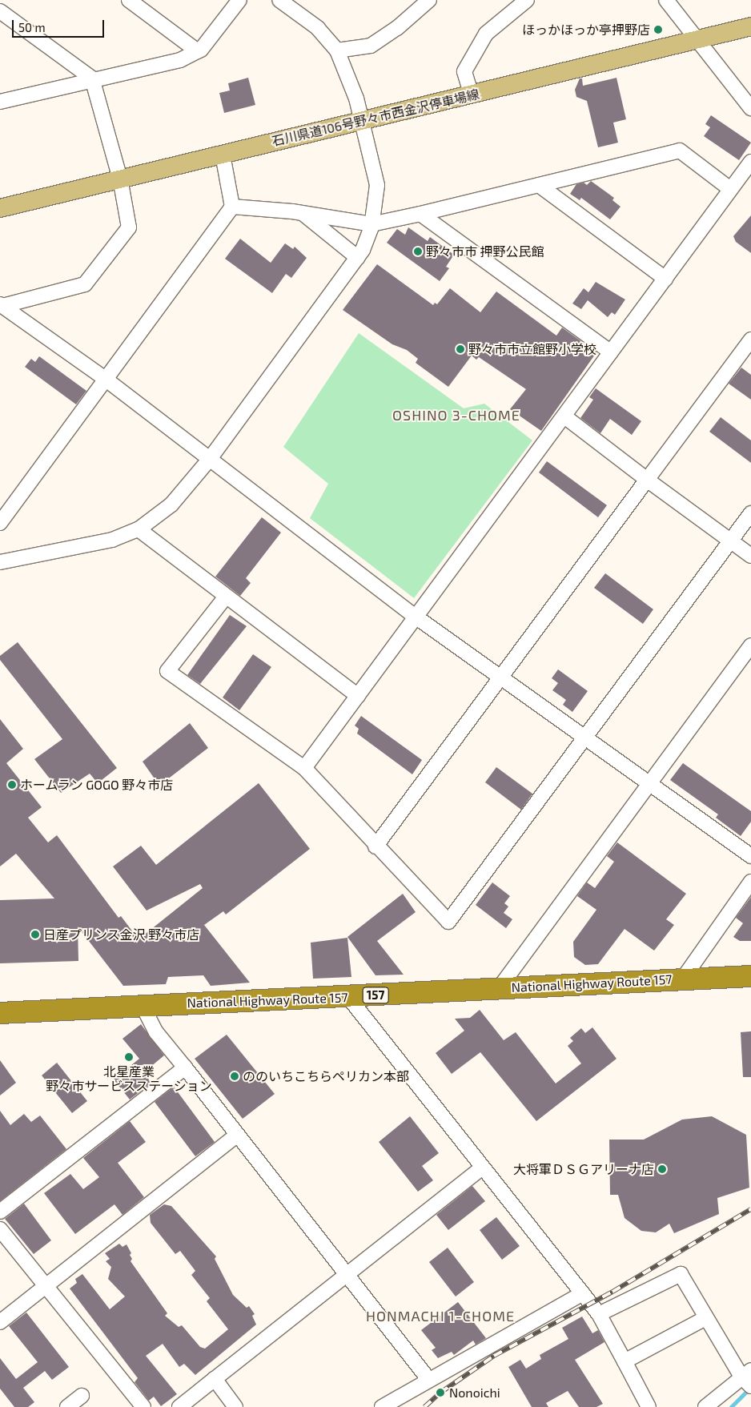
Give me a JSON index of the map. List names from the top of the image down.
{
  "streets": {
    "highway": ["National Highway Route 157", "157"],
    "main road": ["石川県道106号野々市西金沢停車場線"]
  },
  "districts": ["OSHINO 3-CHOME", "HONMACHI 1-CHOME"],
  "places": [
    "ほっかほっか亭押野店",
    "野々市市 押野公民館",
    "野々市市立館野小学校",
    "ホームラン GOGO 野々市店",
    "日産プリンス金沢 野々市店",
    "北星産業 野々市サービスステーション",
    "ののいちこちらペリカン本部",
    "大将軍ＤＳＧアリーナ店",
    "Nonoichi"
  ],
  "scale_bar": "50 m"
}
